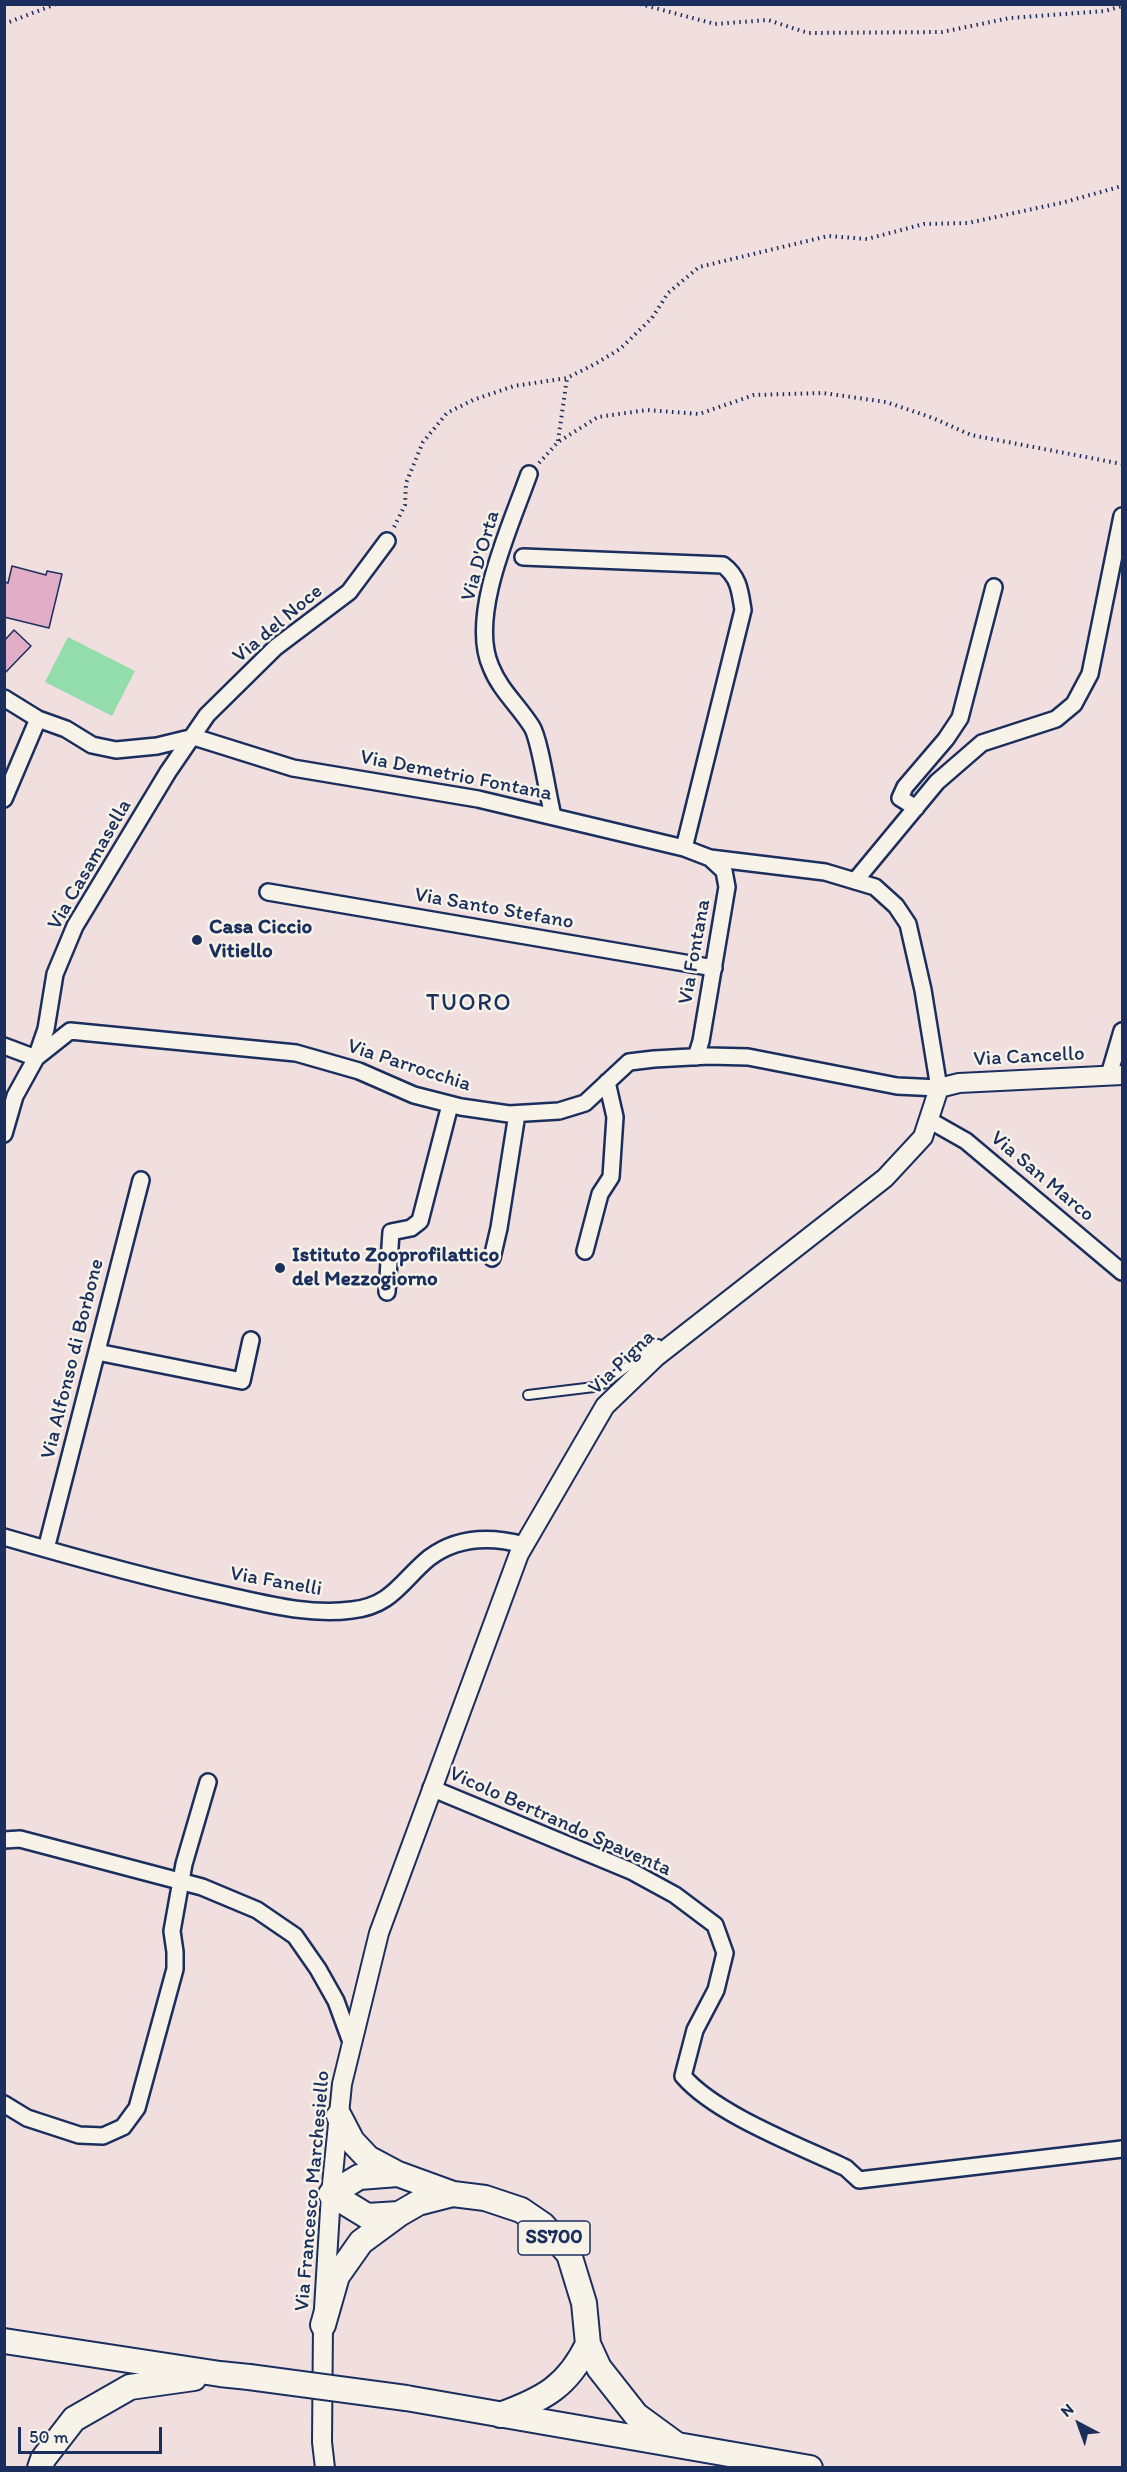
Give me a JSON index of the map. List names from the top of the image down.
{
  "streets": {
    "highway": ["SS700"],
    "street": [
      "Via D'Orta",
      "Via del Noce",
      "Via Demetrio Fontana",
      "Via Casamasella",
      "Via Santo Stefano",
      "Via Fontana",
      "Via Cancello",
      "Via Parrocchia",
      "Via San Marco",
      "Via Alfonso di Borbone",
      "Via Pigna",
      "Via Fanelli",
      "Vicolo Bertrando Spaventa",
      "Via Francesco Marchesiello"
    ]
  },
  "crossings": [
    ["Via D'Orta", "Via Demetrio Fontana"],
    ["Via del Noce", "Via Demetrio Fontana"],
    ["Via del Noce", "Via Casamasella"],
    ["Via Demetrio Fontana", "Via Casamasella"],
    ["Via Demetrio Fontana", "Via Fontana"],
    ["Via Demetrio Fontana", "Via Cancello"],
    ["Via Demetrio Fontana", "Via Parrocchia"],
    ["Via Demetrio Fontana", "Via Pigna"],
    ["Via Casamasella", "Via Parrocchia"],
    ["Via Santo Stefano", "Via Fontana"],
    ["Via Fontana", "Via Parrocchia"],
    ["Via Cancello", "Via Parrocchia"],
    ["Via Cancello", "Via Pigna"],
    ["Via Parrocchia", "Via Pigna"],
    ["Via San Marco", "Via Pigna"],
    ["Via Alfonso di Borbone", "Via Fanelli"],
    ["Via Pigna", "Via Fanelli"],
    ["Via Pigna", "Vicolo Bertrando Spaventa"],
    ["Via Pigna", "Via Francesco Marchesiello"],
    ["Vicolo Bertrando Spaventa", "Via Francesco Marchesiello"],
    ["Via Francesco Marchesiello", "SS700"]
  ],
  "districts": ["TUORO"],
  "places": ["Casa Ciccio Vitiello", "Istituto Zooprofilattico del Mezzogiorno"],
  "scale_bar": "50 m",
  "north": "top left"
}
